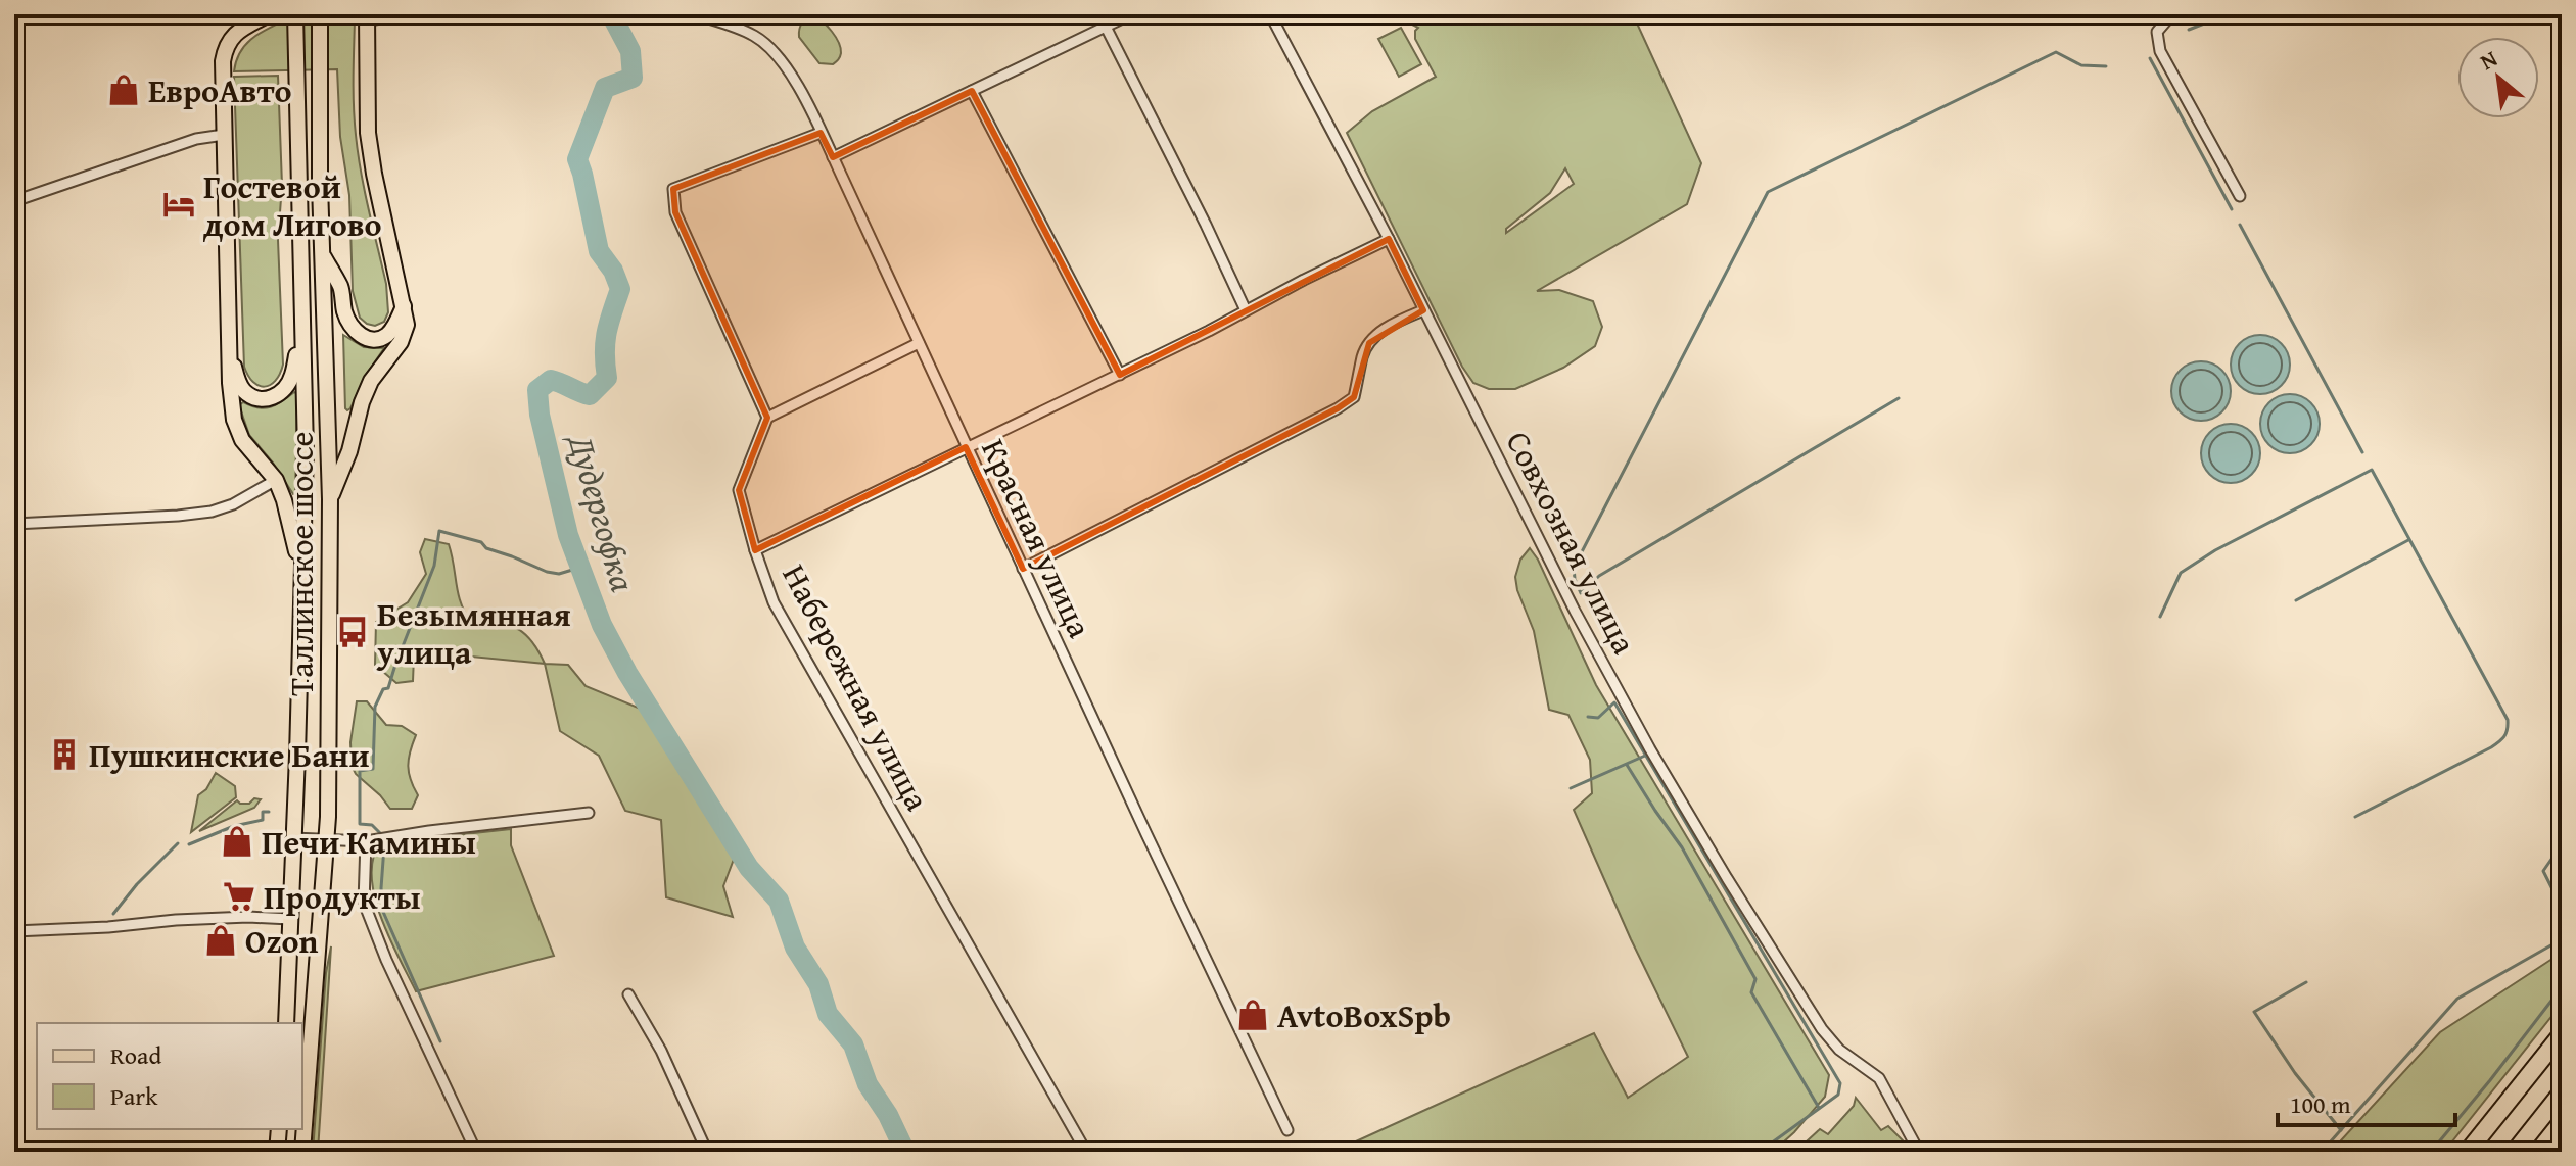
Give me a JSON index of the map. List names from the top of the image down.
{
  "streets": {
    "main road": ["Таллинское шоссе"],
    "street": ["Красная улица", "Совхозная улица", "Набережная улица"]
  },
  "water": ["Дудергофка"],
  "places": {
    "shop": [
      "ЕвроАвто",
      "Печи Камины",
      "Ozon",
      "AvtoBoxSpb"
    ],
    "hotel": ["Гостевой дом Лигово"],
    "bus stop": ["Безымянная улица"],
    "building": ["Пушкинские Бани"],
    "supermarket": ["Продукты"]
  },
  "legend": ["Road", "Park"],
  "scale_bar": "100 m",
  "north": "top left"
}
